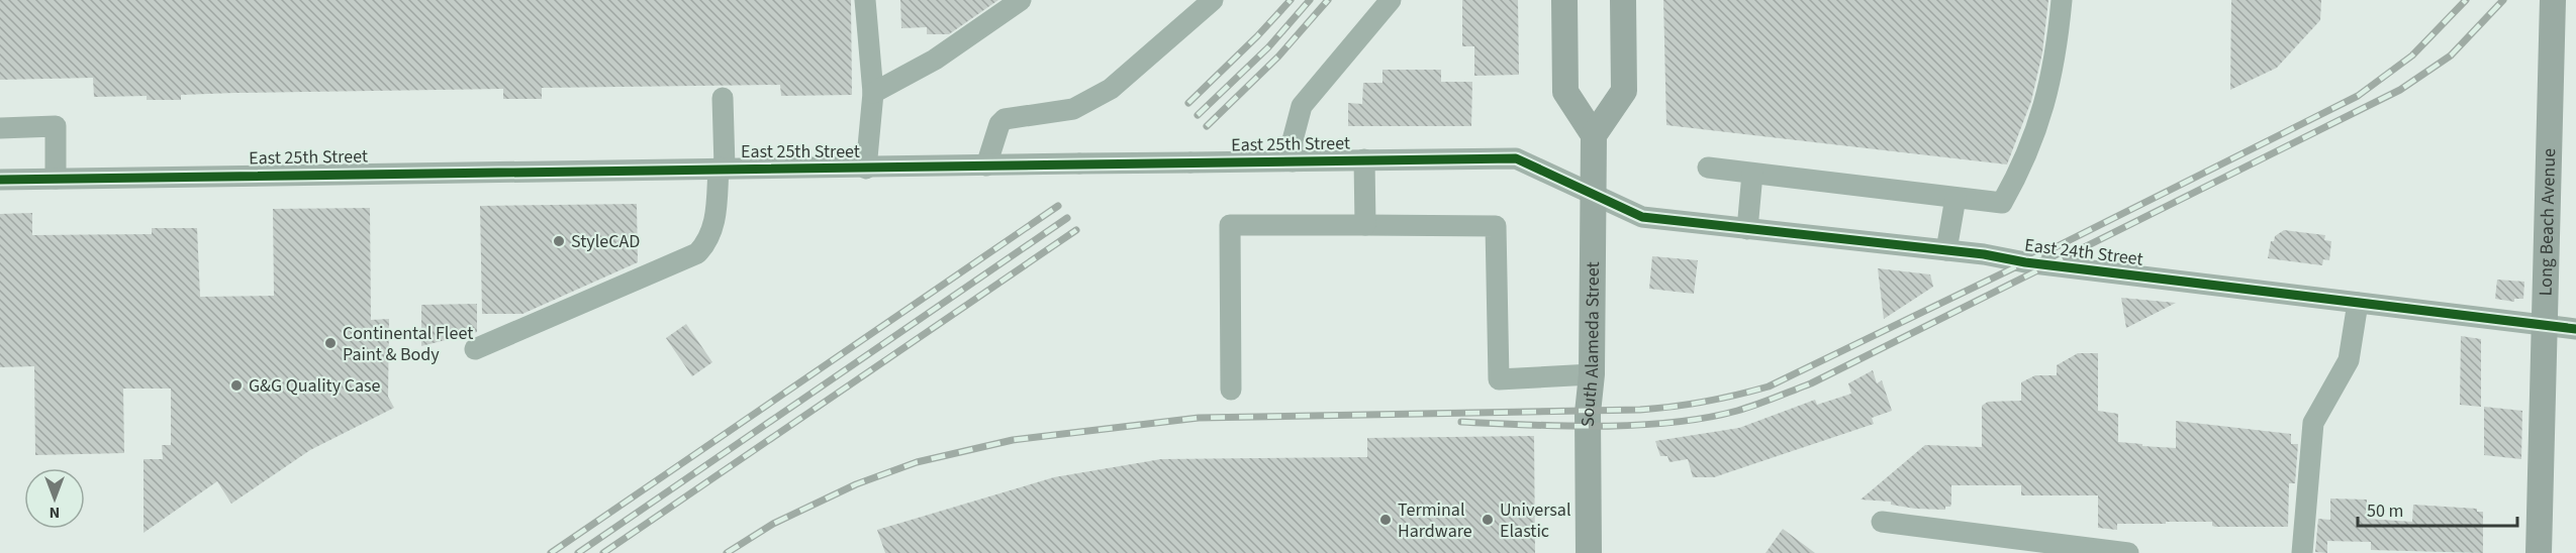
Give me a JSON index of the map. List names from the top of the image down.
{
  "streets": {
    "main road": ["Long Beach Avenue", "South Alameda Street"],
    "street": ["East 25th Street", "East 24th Street"]
  },
  "crossings": [
    ["East 25th Street", "East 24th Street"],
    ["East 25th Street", "South Alameda Street"],
    ["Long Beach Avenue", "East 24th Street"],
    ["East 24th Street", "South Alameda Street"]
  ],
  "places": [
    "StyleCAD",
    "Continental Fleet Paint & Body",
    "G&G Quality Case",
    "Terminal Hardware",
    "Universal Elastic"
  ],
  "scale_bar": "50 m",
  "north": "bottom"
}
